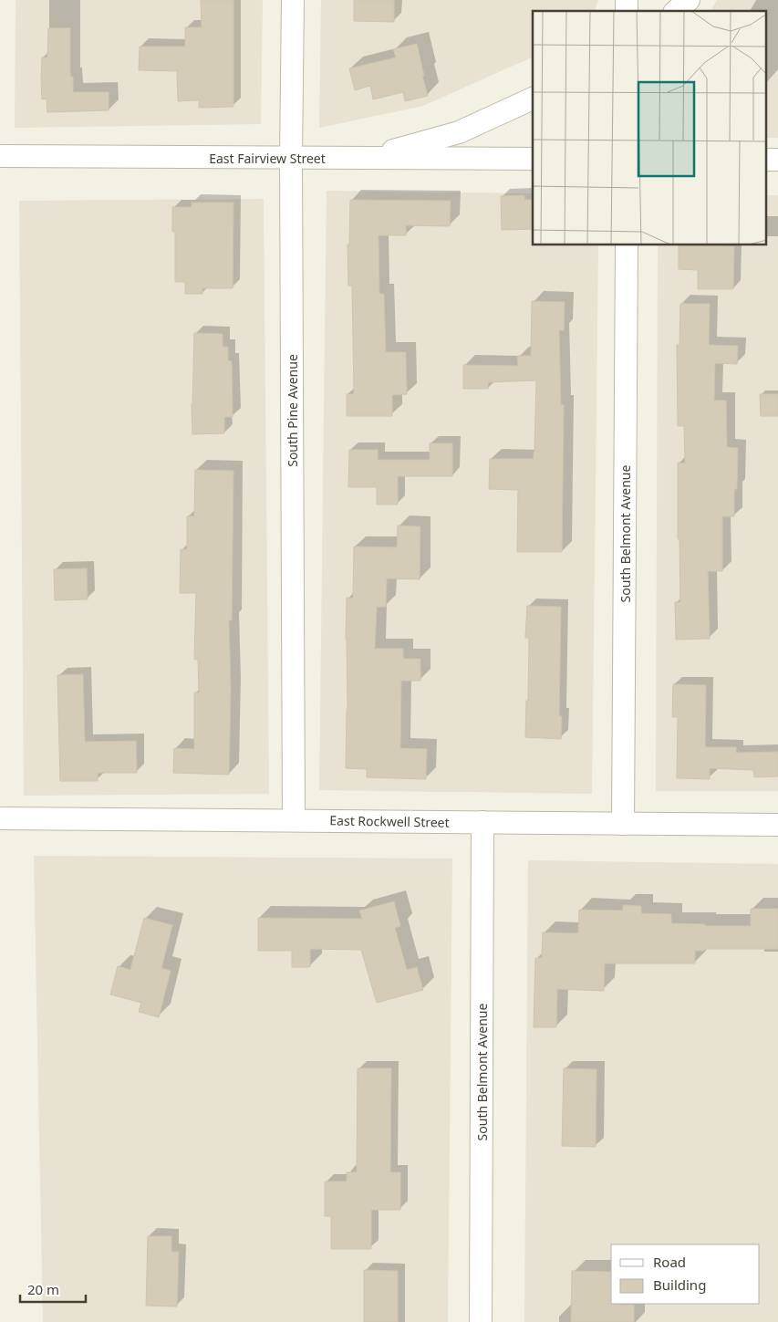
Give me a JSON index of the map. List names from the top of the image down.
{
  "streets": {
    "street": [
      "East Fairview Street",
      "South Pine Avenue",
      "South Belmont Avenue",
      "East Rockwell Street"
    ]
  },
  "crossings": [
    ["East Fairview Street", "South Pine Avenue"],
    ["South Pine Avenue", "East Rockwell Street"],
    ["South Belmont Avenue", "East Rockwell Street"]
  ],
  "legend": ["Road", "Building"],
  "scale_bar": "20 m"
}
